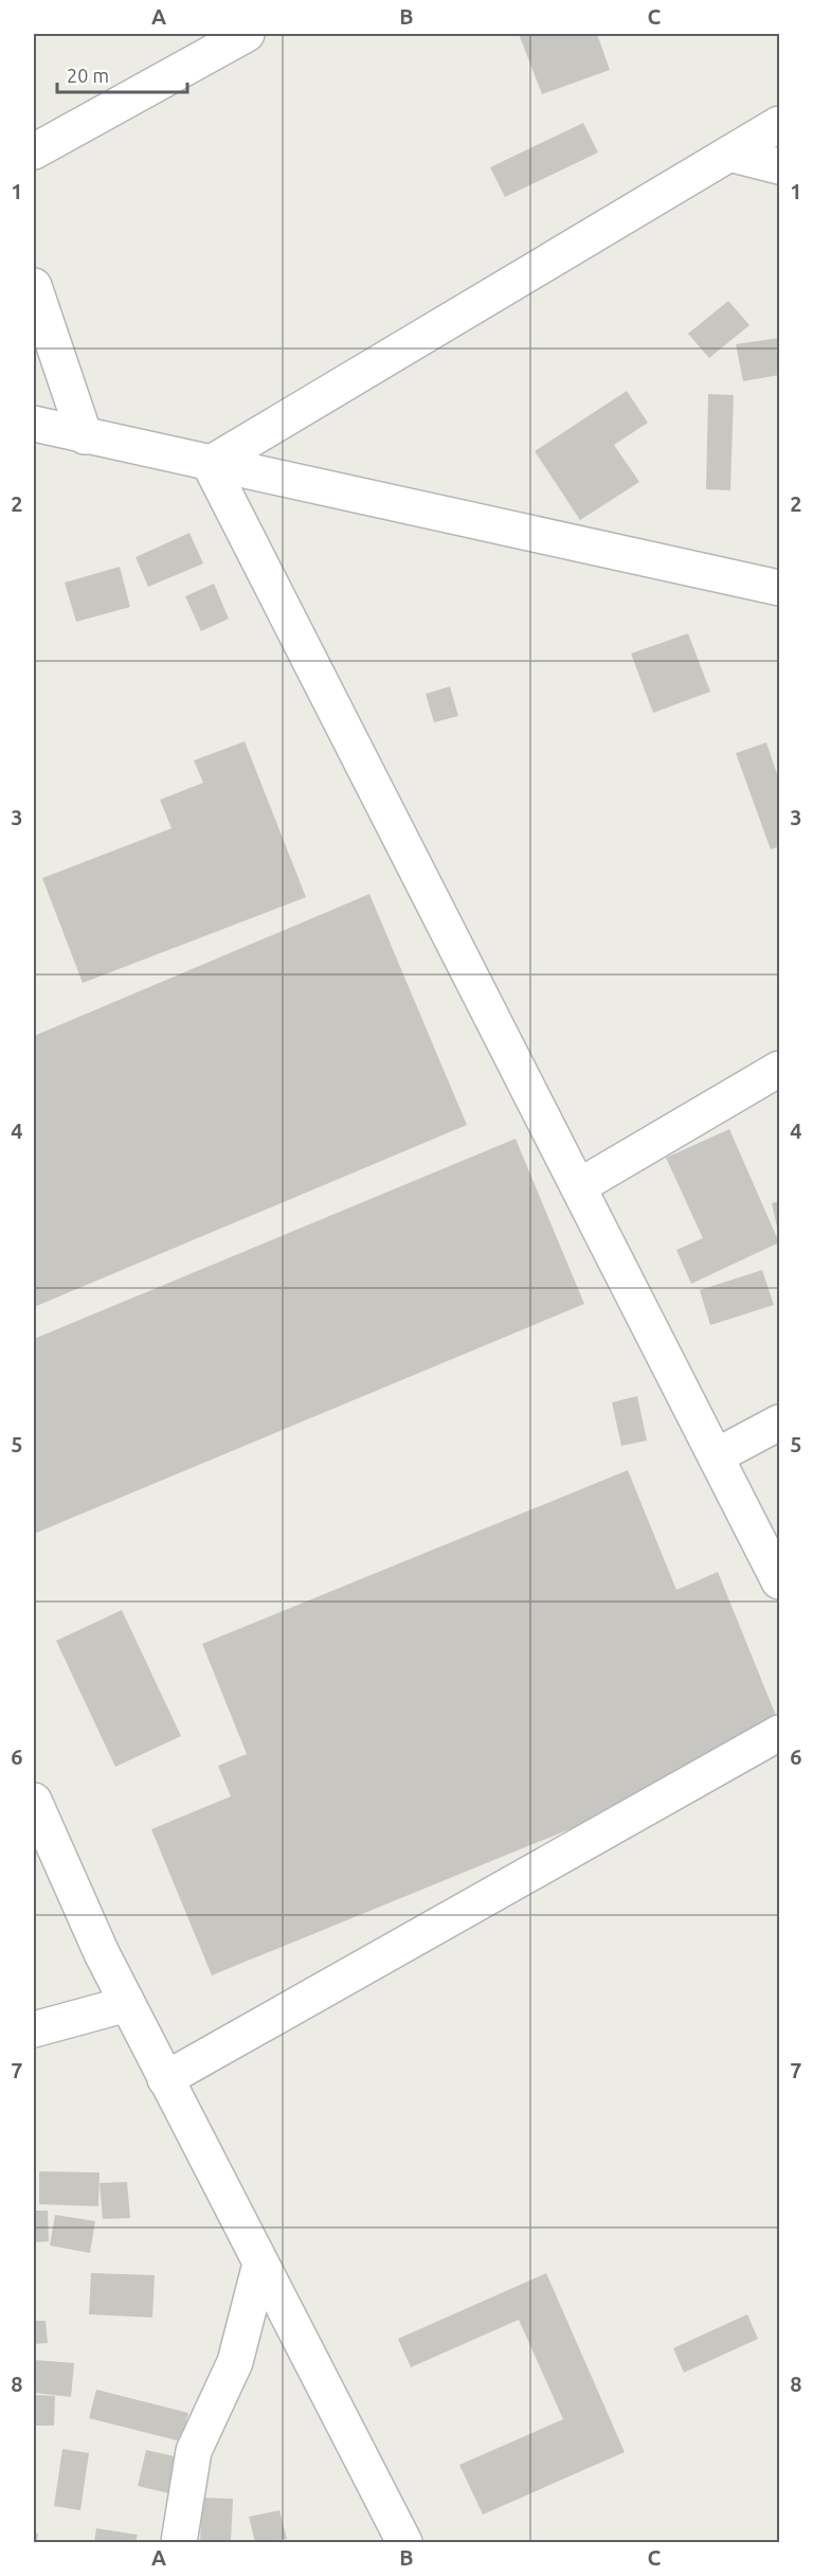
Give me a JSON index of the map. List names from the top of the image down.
{
  "scale_bar": "20 m",
  "grid": {
    "columns": ["A", "B", "C"],
    "rows": [
      "1",
      "2",
      "3",
      "4",
      "5",
      "6",
      "7",
      "8"
    ]
  }
}
